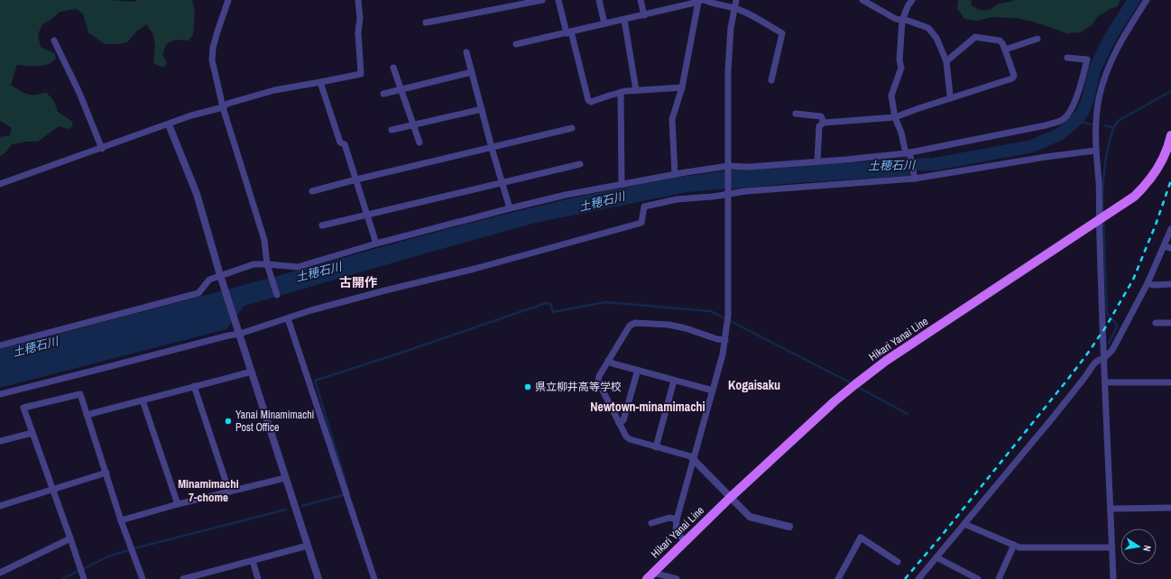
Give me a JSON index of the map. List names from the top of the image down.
{
  "streets": {
    "main road": ["Hikari Yanai Line"]
  },
  "districts": [
    "古開作",
    "Kogaisaku",
    "Newtown-minamimachi",
    "Minamimachi 7-chome"
  ],
  "water": ["土穂石川"],
  "places": ["県立柳井高等学校", "Yanai Minamimachi Post Office"],
  "north": "right"
}
